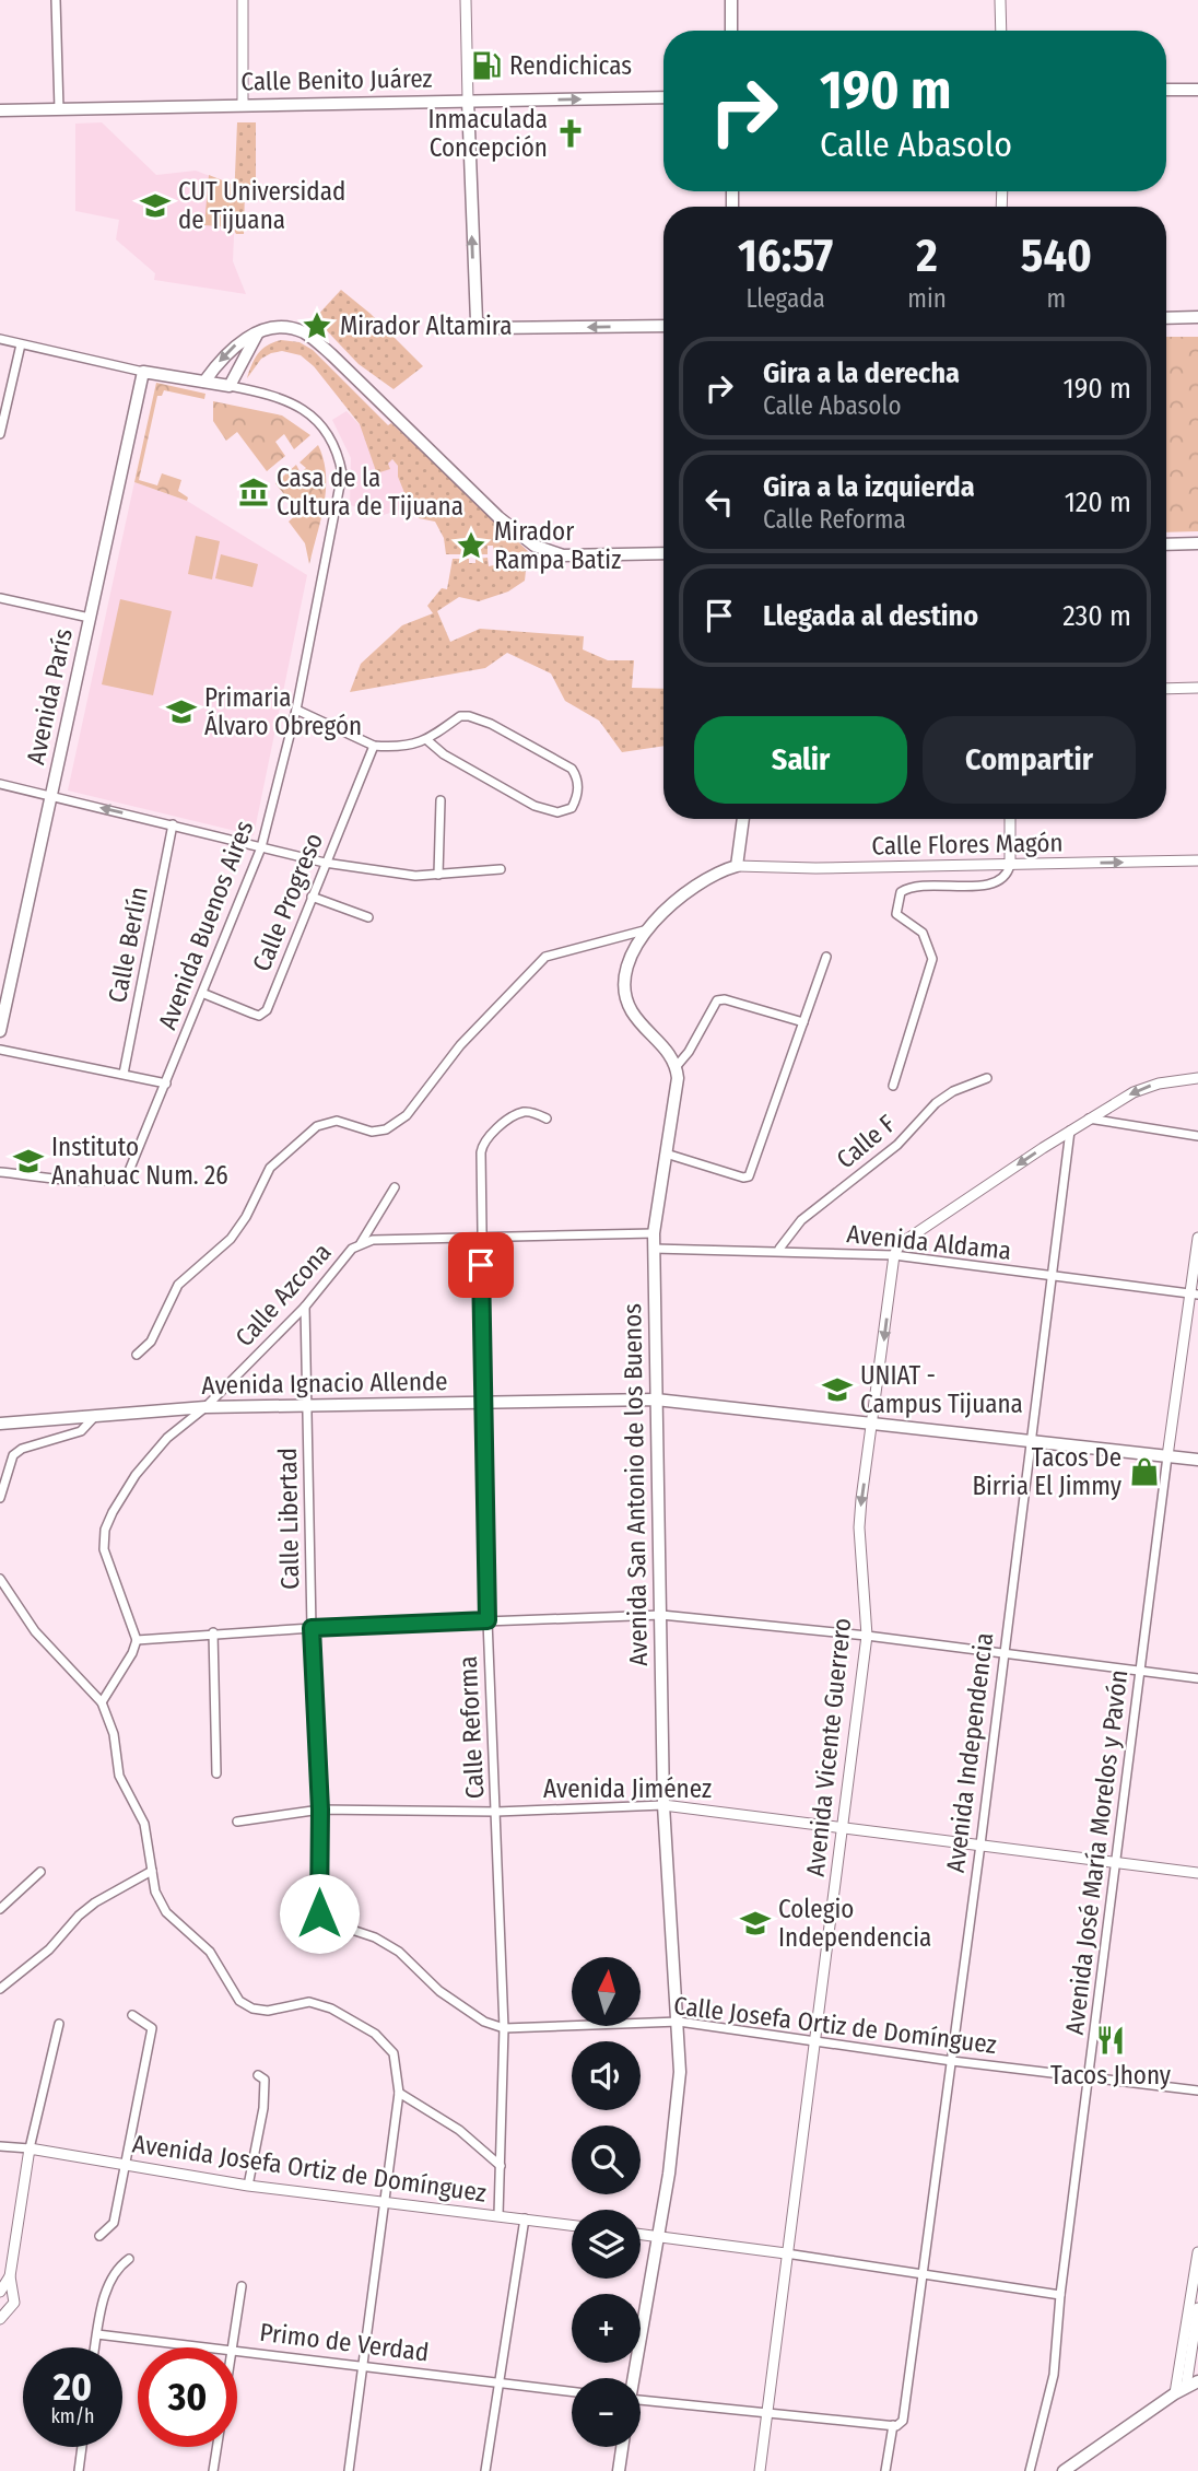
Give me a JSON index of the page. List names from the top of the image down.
{
  "streets": {
    "main road": [
      "Calle Benito Juárez",
      "Avenida París",
      "Avenida Ignacio Allende",
      "Avenida San Antonio de los Buenos"
    ],
    "street": [
      "Calle Flores Magón",
      "Calle Progreso",
      "Avenida Buenos Aires",
      "Calle Berlín",
      "Calle F",
      "Avenida Aldama",
      "Calle Azcona",
      "Calle Libertad",
      "Calle Reforma",
      "Avenida Vicente Guerrero",
      "Avenida Independencia",
      "Avenida Jiménez",
      "Avenida José María Morelos y Pavón",
      "Calle Josefa Ortiz de Domínguez",
      "Avenida Josefa Ortiz de Domínguez",
      "Primo de Verdad"
    ]
  },
  "crossings": [
    ["Calle Progreso", "Avenida Buenos Aires"],
    ["Calle F", "Avenida Aldama"],
    ["Avenida Aldama", "Avenida San Antonio de los Buenos"],
    ["Avenida Aldama", "Avenida Vicente Guerrero"],
    ["Avenida Aldama", "Avenida Independencia"],
    ["Avenida Aldama", "Avenida José María Morelos y Pavón"],
    ["Calle Azcona", "Avenida Ignacio Allende"],
    ["Calle Azcona", "Calle Libertad"],
    ["Avenida Ignacio Allende", "Avenida San Antonio de los Buenos"],
    ["Avenida Ignacio Allende", "Calle Libertad"],
    ["Avenida Ignacio Allende", "Calle Reforma"],
    ["Avenida Ignacio Allende", "Avenida Vicente Guerrero"],
    ["Avenida Ignacio Allende", "Avenida Independencia"],
    ["Avenida Ignacio Allende", "Avenida José María Morelos y Pavón"],
    ["Avenida San Antonio de los Buenos", "Avenida Jiménez"],
    ["Avenida San Antonio de los Buenos", "Calle Josefa Ortiz de Domínguez"],
    ["Calle Libertad", "Avenida Jiménez"],
    ["Calle Libertad", "Calle Josefa Ortiz de Domínguez"],
    ["Calle Reforma", "Avenida Jiménez"],
    ["Calle Reforma", "Calle Josefa Ortiz de Domínguez"],
    ["Calle Reforma", "Avenida Josefa Ortiz de Domínguez"],
    ["Avenida Vicente Guerrero", "Avenida Jiménez"],
    ["Avenida Vicente Guerrero", "Calle Josefa Ortiz de Domínguez"],
    ["Avenida Independencia", "Avenida Jiménez"],
    ["Avenida Independencia", "Calle Josefa Ortiz de Domínguez"],
    ["Avenida Jiménez", "Avenida José María Morelos y Pavón"],
    ["Avenida José María Morelos y Pavón", "Calle Josefa Ortiz de Domínguez"]
  ],
  "one_way": ["Calle Flores Magón"],
  "places": {
    "fuel station": ["Rendichicas"],
    "church": ["Inmaculada Concepción"],
    "school or university": [
      "CUT Universidad de Tijuana",
      "Primaria Álvaro Obregón",
      "Instituto Anahuac Num. 26",
      "UNIAT - Campus Tijuana",
      "Colegio Independencia"
    ],
    "place": ["Mirador Altamira", "Mirador Rampa Batiz"],
    "museum": ["Casa de la Cultura de Tijuana"],
    "shop": ["Tacos De Birria El Jimmy"],
    "restaurant": ["Tacos Jhony"]
  },
  "north": "top",
  "page": {
    "turn": ["190 m", "Calle Abasolo"],
    "eta": [
      "16:57",
      "Llegada",
      "2",
      "min",
      "540",
      "m"
    ],
    "list": [
      {
        "name": "Gira a la derecha",
        "note": "Calle Abasolo",
        "value": "190 m"
      },
      {
        "name": "Gira a la izquierda",
        "note": "Calle Reforma",
        "value": "120 m"
      },
      {
        "name": "Llegada al destino",
        "value": "230 m"
      }
    ],
    "buttons": ["Salir", "Compartir"],
    "map_buttons": ["+", "−"],
    "speed": "20 km/h",
    "limit": "30"
  }
}
